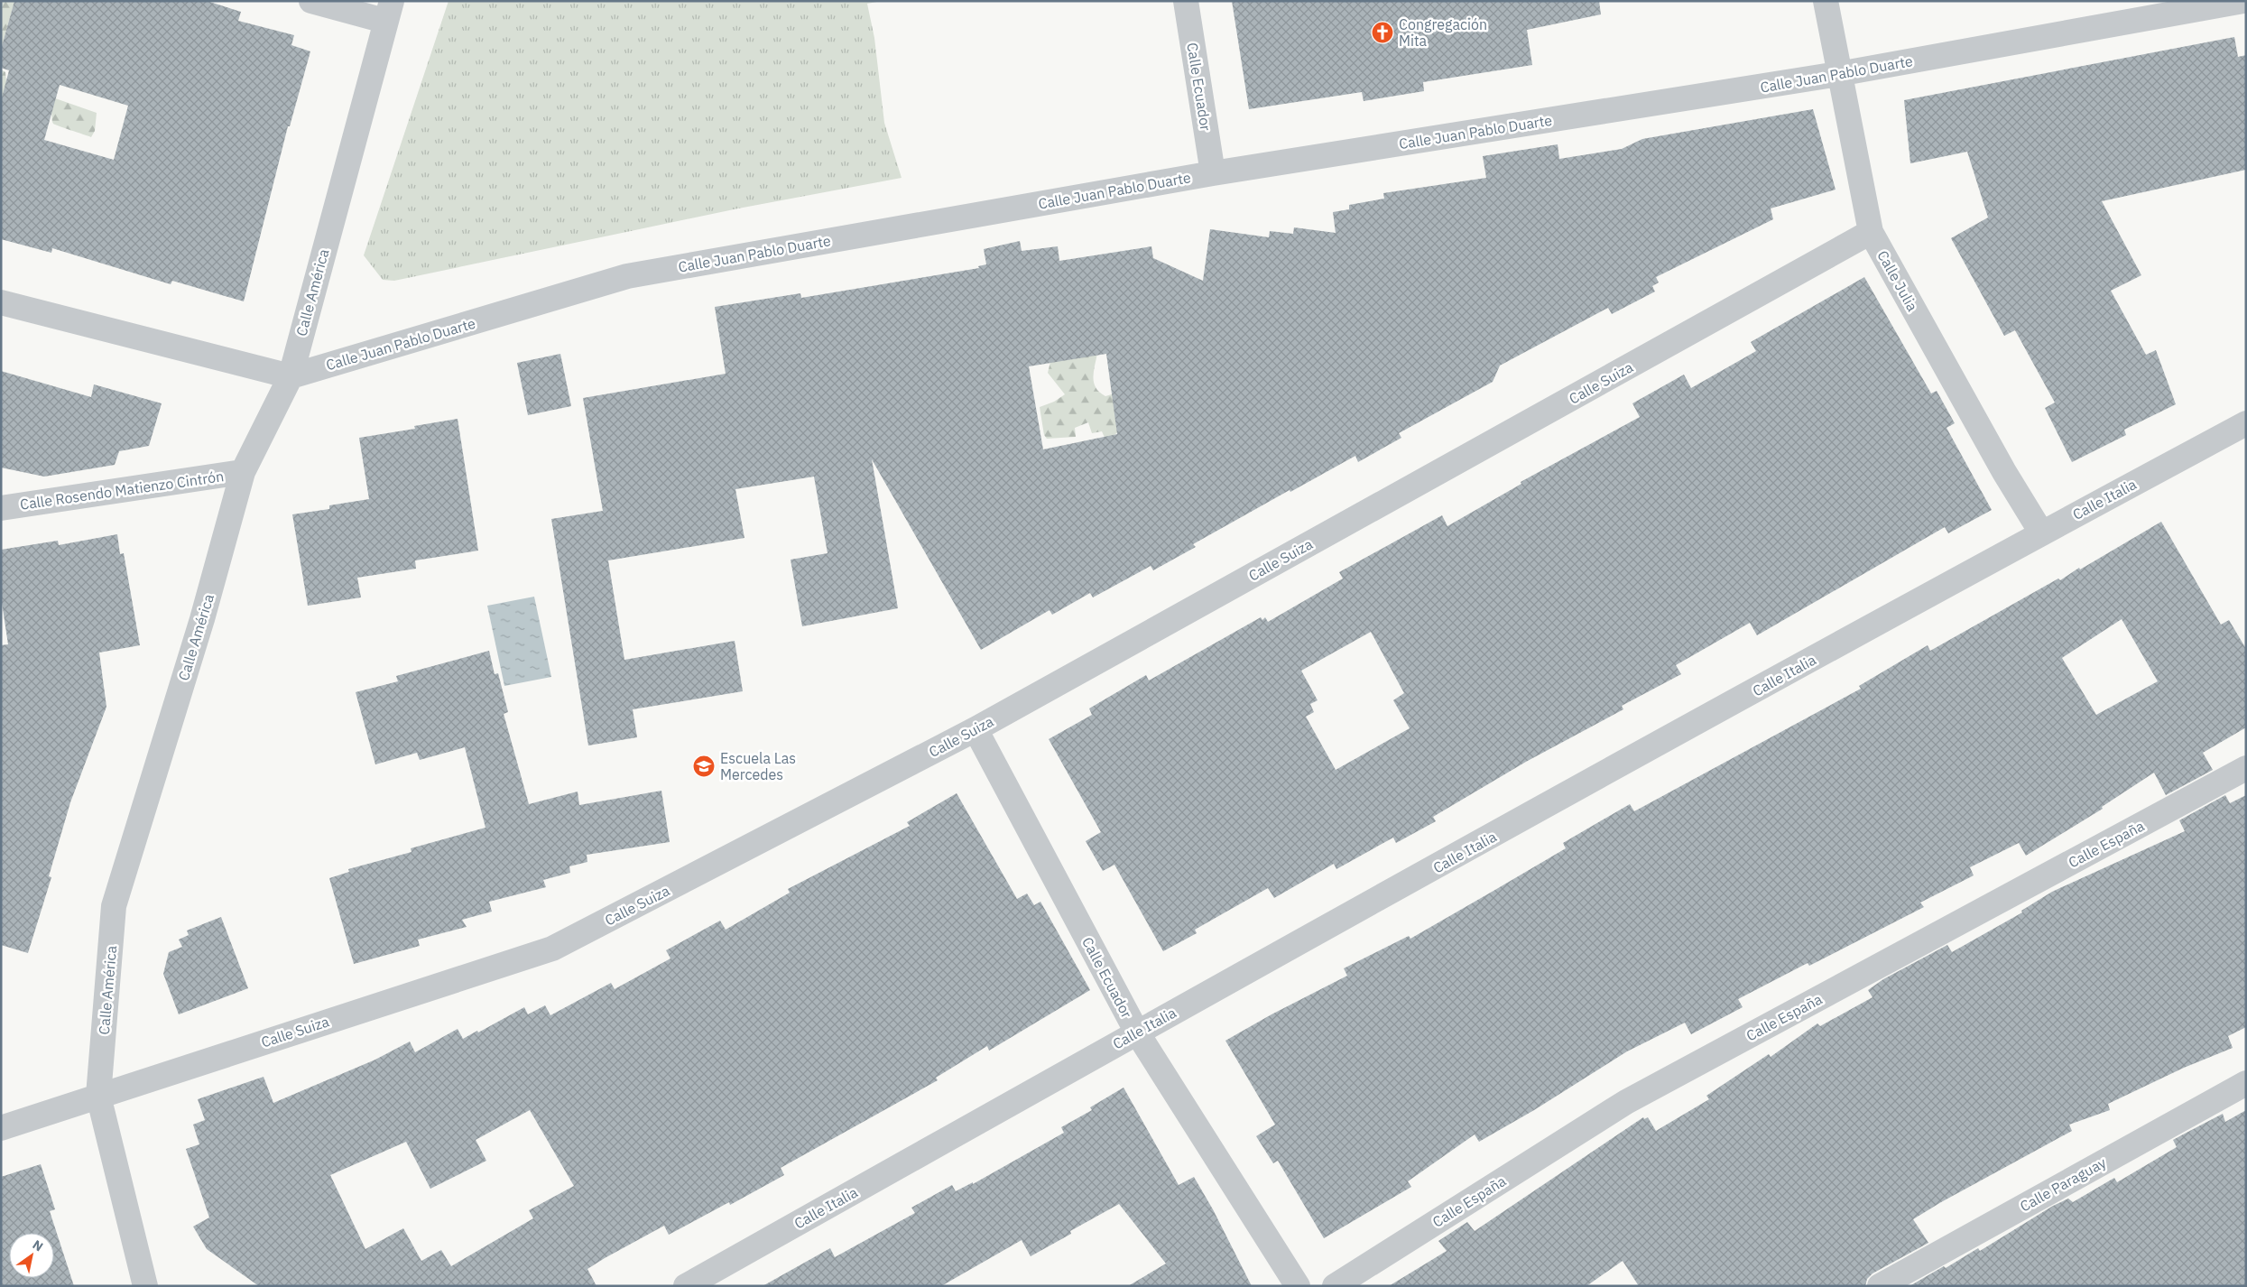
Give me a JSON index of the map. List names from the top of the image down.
{
  "streets": {
    "street": [
      "Calle Juan Pablo Duarte",
      "Calle Ecuador",
      "Calle Julia",
      "Calle América",
      "Calle Suiza",
      "Calle Rosendo Matienzo Cintrón",
      "Calle Italia",
      "Calle España",
      "Calle Paraguay"
    ]
  },
  "crossings": [
    ["Calle Juan Pablo Duarte", "Calle Ecuador"],
    ["Calle Juan Pablo Duarte", "Calle Julia"],
    ["Calle Juan Pablo Duarte", "Calle América"],
    ["Calle Ecuador", "Calle Suiza"],
    ["Calle Ecuador", "Calle Italia"],
    ["Calle Julia", "Calle Suiza"],
    ["Calle Julia", "Calle Italia"],
    ["Calle América", "Calle Suiza"],
    ["Calle América", "Calle Rosendo Matienzo Cintrón"]
  ],
  "places": {
    "church": ["Congregación Mita"],
    "school or university": ["Escuela Las Mercedes"]
  },
  "north": "top right"
}
